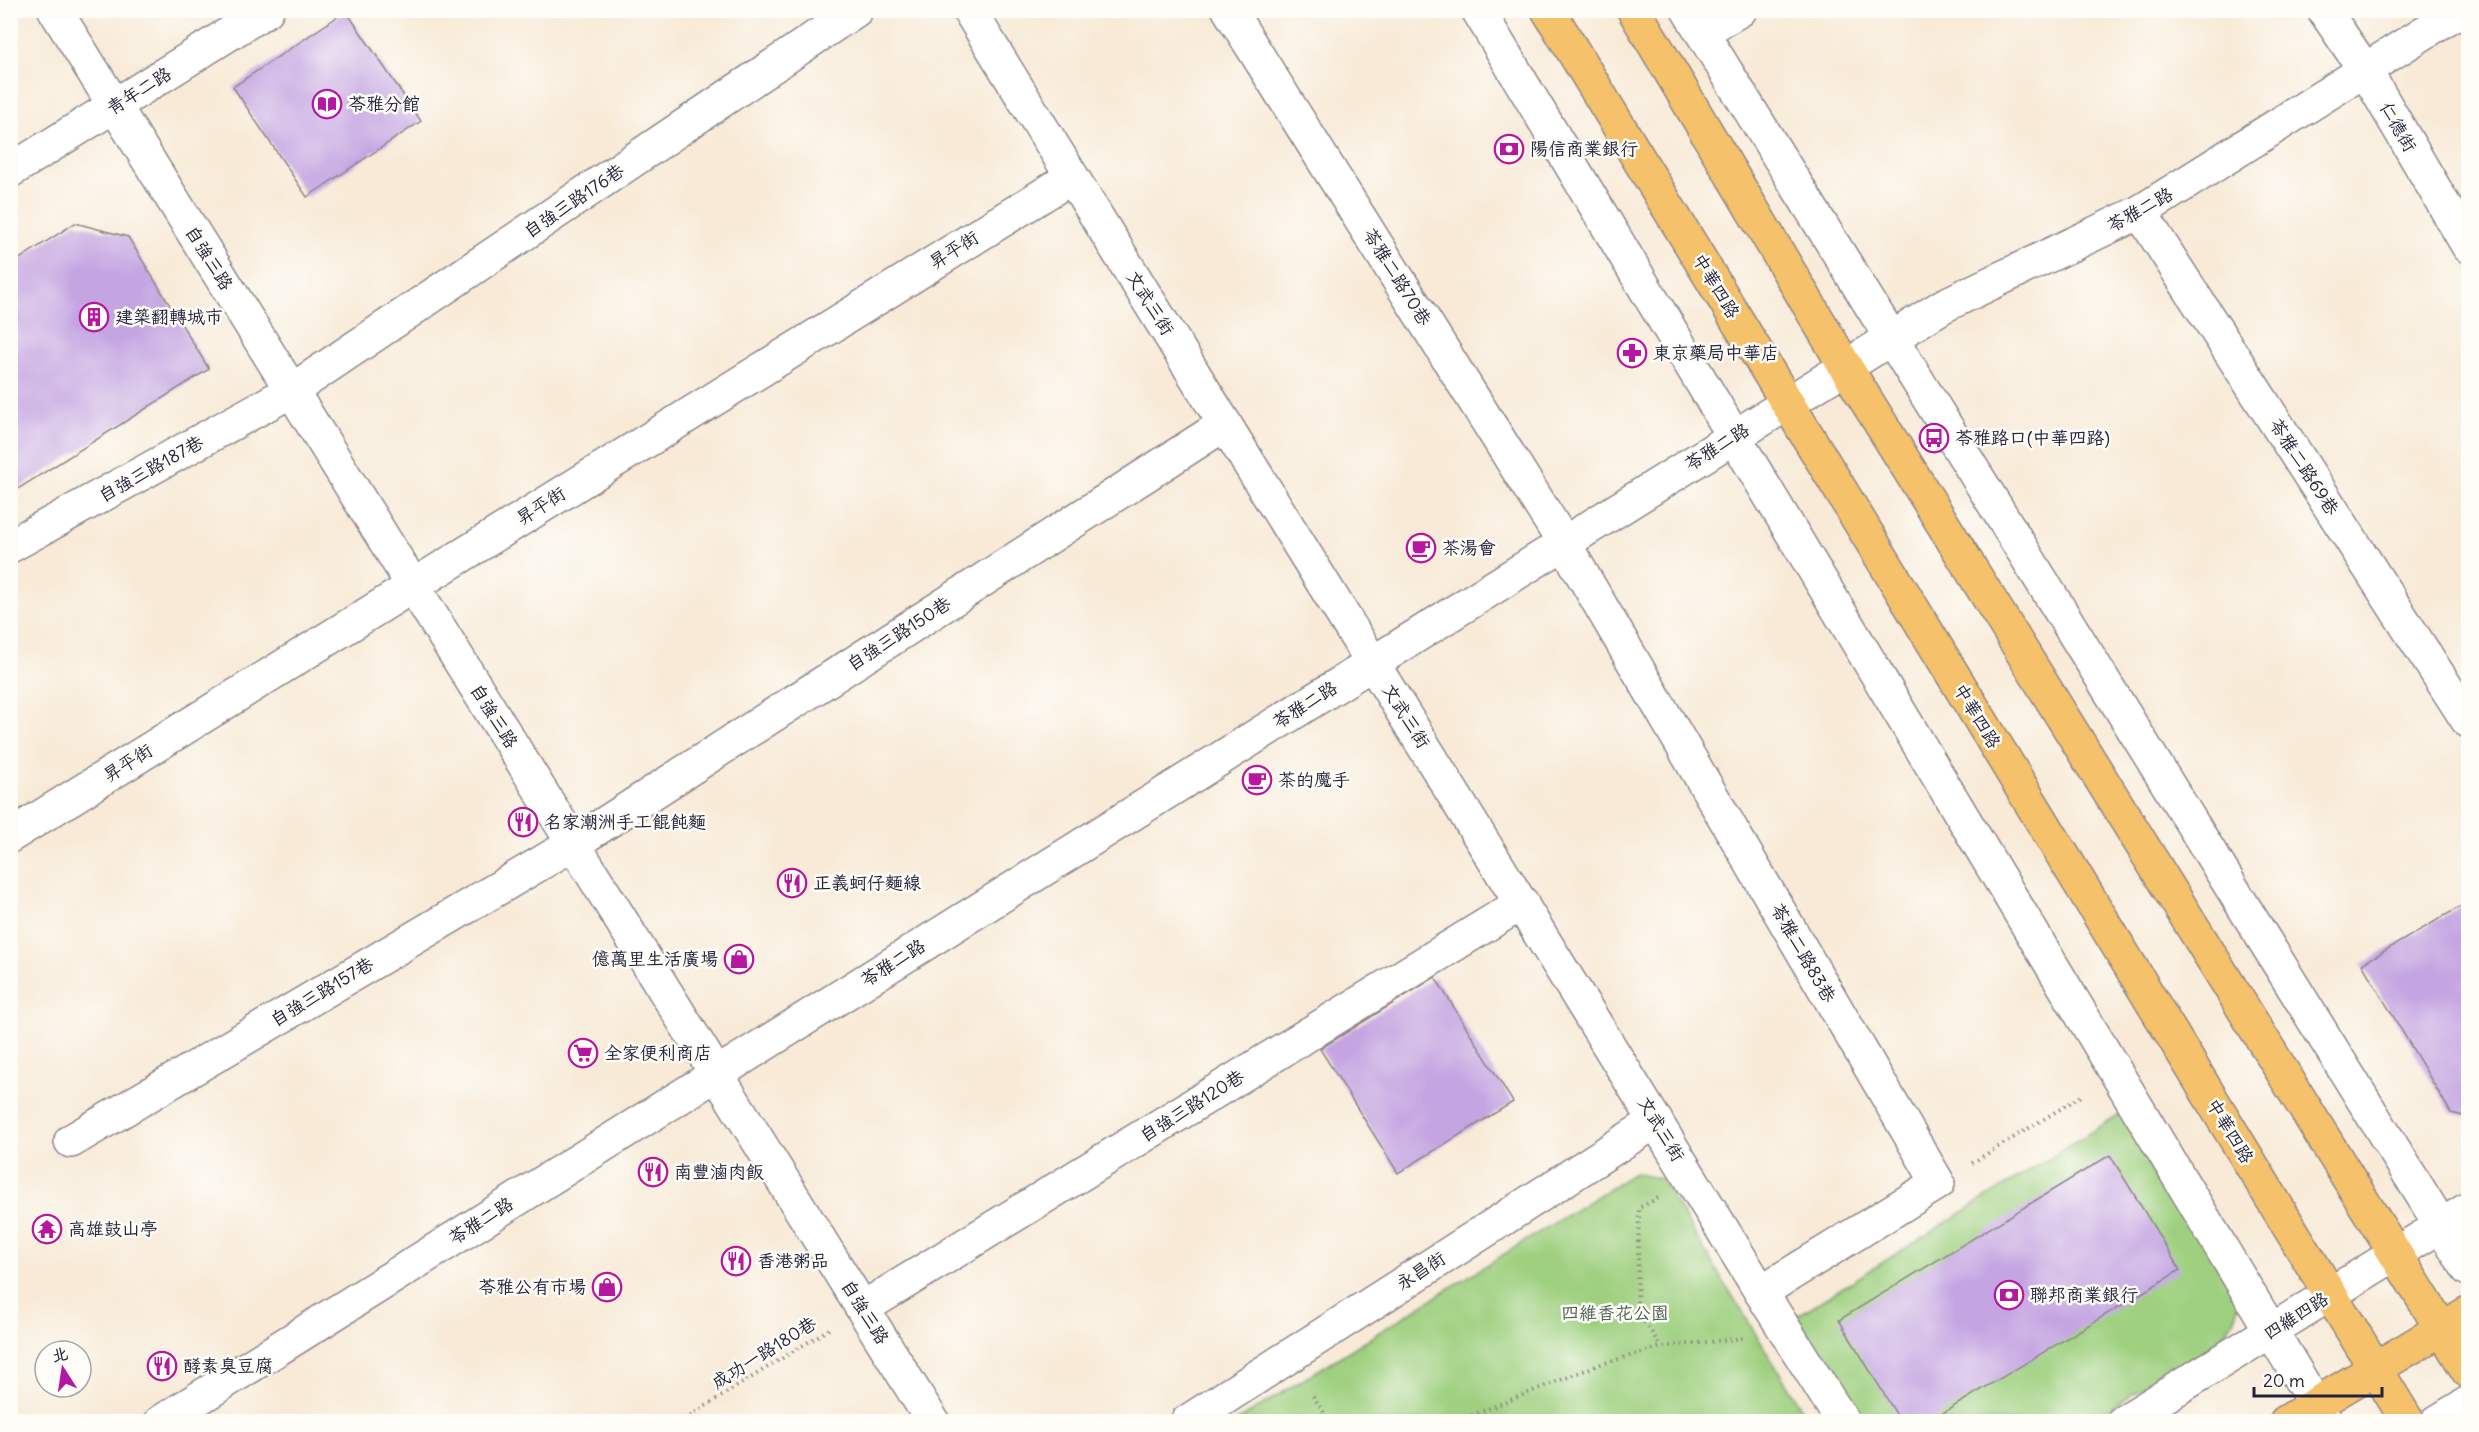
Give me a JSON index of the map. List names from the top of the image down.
{
  "streets": {
    "main road": ["中華四路"],
    "street": [
      "青年二路",
      "仁德街",
      "自強三路176巷",
      "苓雅二路",
      "昇平街",
      "自強三路",
      "苓雅二路70巷",
      "文武三街",
      "苓雅二路69巷",
      "自強三路187巷",
      "自強三路150巷",
      "苓雅二路83巷",
      "自強三路157巷",
      "自強三路120巷",
      "永昌街",
      "四維四路"
    ],
    "path": ["成功一路180巷"]
  },
  "crossings": [
    ["青年二路", "自強三路"],
    ["仁德街", "苓雅二路"],
    ["自強三路176巷", "自強三路"],
    ["自強三路176巷", "自強三路187巷"],
    ["苓雅二路", "自強三路"],
    ["苓雅二路", "苓雅二路70巷"],
    ["苓雅二路", "中華四路"],
    ["苓雅二路", "文武三街"],
    ["苓雅二路", "苓雅二路69巷"],
    ["苓雅二路", "苓雅二路83巷"],
    ["昇平街", "自強三路"],
    ["昇平街", "文武三街"],
    ["自強三路", "自強三路187巷"],
    ["自強三路", "自強三路150巷"],
    ["自強三路", "自強三路157巷"],
    ["自強三路", "自強三路120巷"],
    ["自強三路", "成功一路180巷"],
    ["苓雅二路70巷", "苓雅二路83巷"],
    ["中華四路", "四維四路"],
    ["文武三街", "自強三路150巷"],
    ["文武三街", "自強三路120巷"],
    ["文武三街", "永昌街"],
    ["自強三路150巷", "自強三路157巷"],
    ["自強三路120巷", "成功一路180巷"]
  ],
  "parks": ["四維香花公園"],
  "places": {
    "library": ["苓雅分館"],
    "bank": ["陽信商業銀行", "聯邦商業銀行"],
    "building": ["建築翻轉城市"],
    "pharmacy": ["東京藥局中華店"],
    "bus stop": ["苓雅路口(中華四路)"],
    "cafe": ["茶湯會", "茶的魔手"],
    "restaurant": [
      "名家潮洲手工餛飩麵",
      "正義蚵仔麵線",
      "南豐滷肉飯",
      "香港粥品",
      "酵素臭豆腐"
    ],
    "shop": ["億萬里生活廣場", "苓雅公有市場"],
    "supermarket": ["全家便利商店"],
    "temple": ["高雄鼓山亭"]
  },
  "scale_bar": "20 m",
  "north": "top"
}
